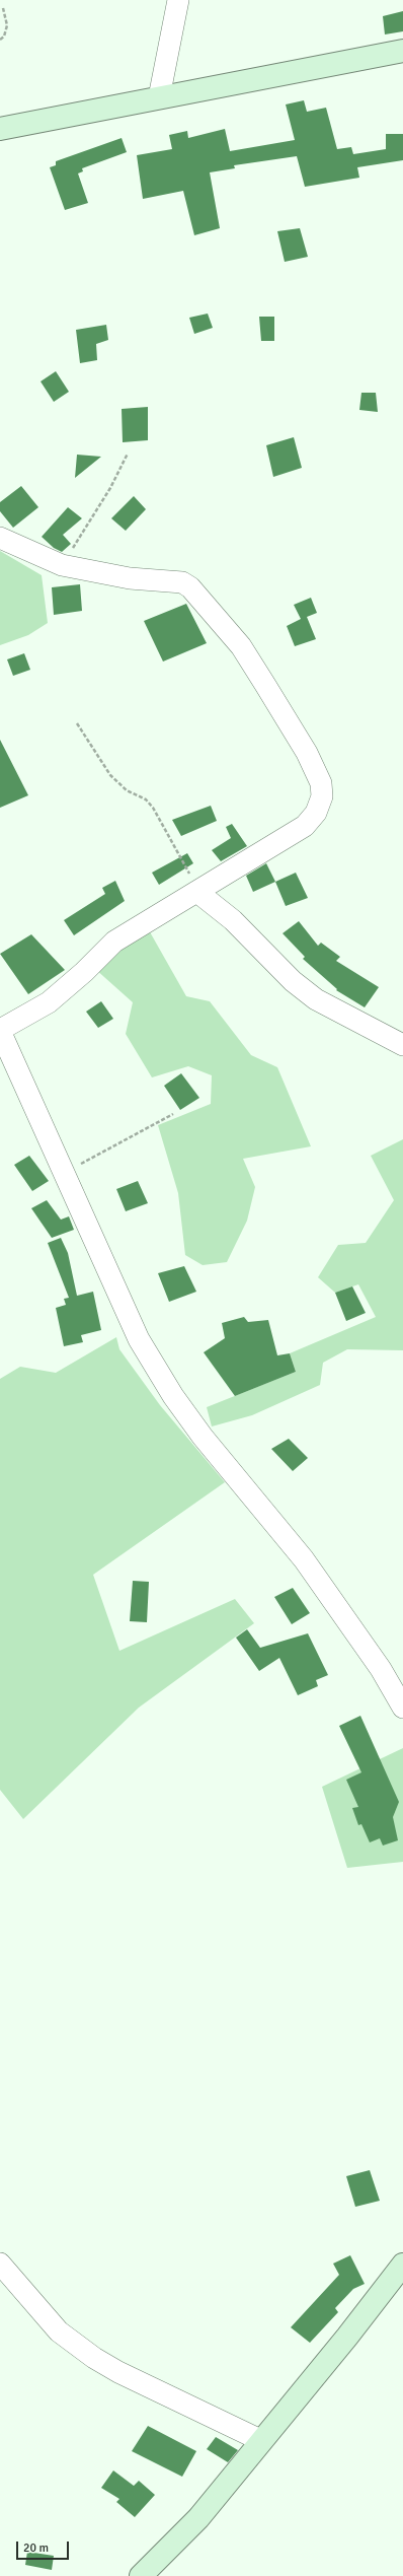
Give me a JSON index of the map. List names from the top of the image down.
{
  "scale_bar": "20 m"
}
